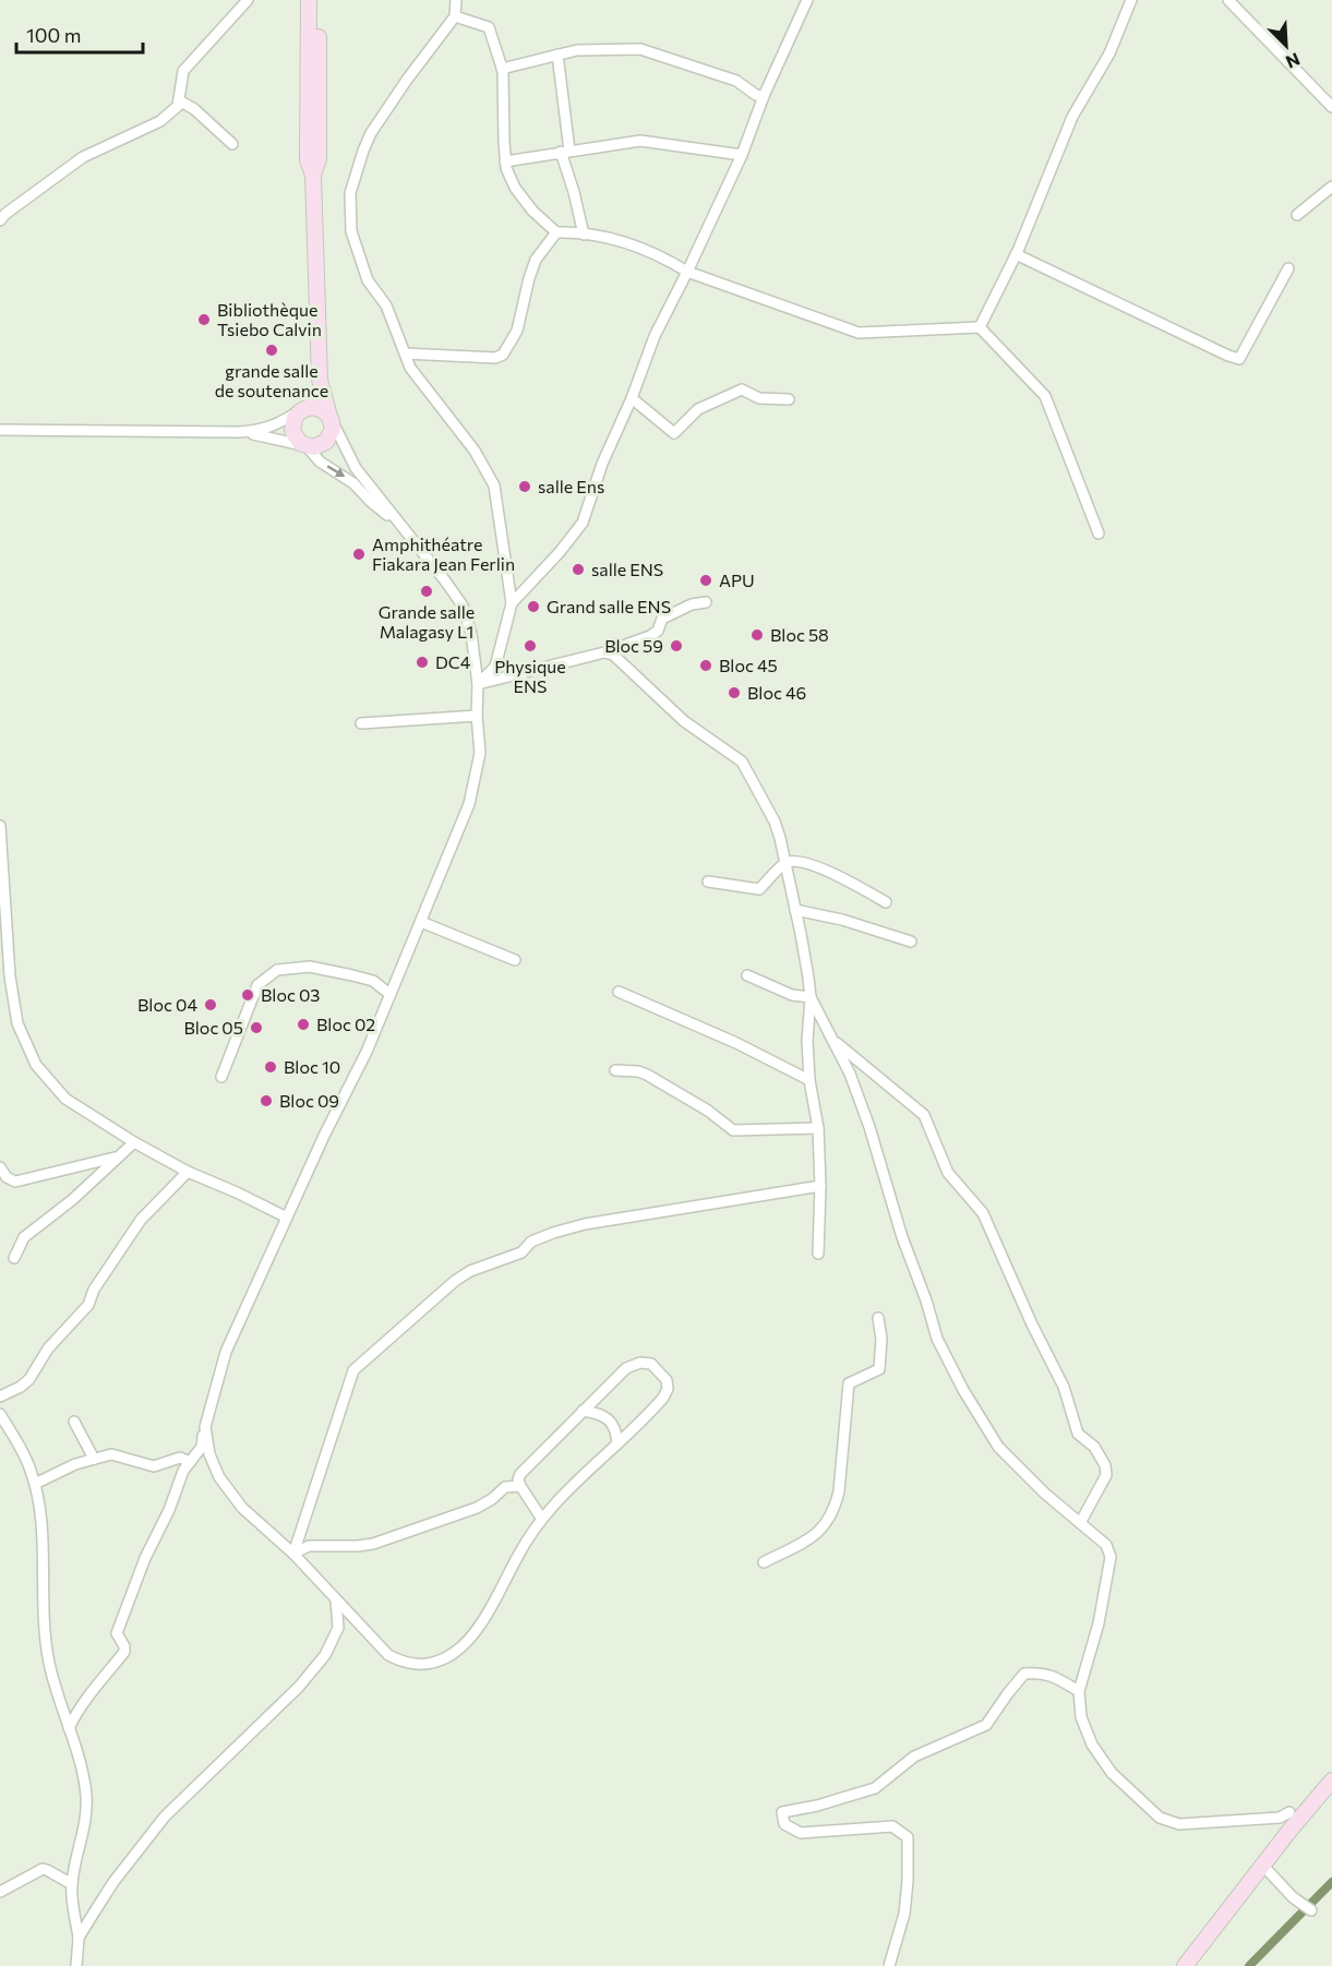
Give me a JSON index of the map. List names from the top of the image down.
{
  "places": [
    "Bibliothèque Tsiebo Calvin",
    "grande salle de soutenance",
    "salle Ens",
    "Amphithéatre Fiakara Jean Ferlin",
    "salle ENS",
    "APU",
    "Grande salle Malagasy L1",
    "Grand salle ENS",
    "Bloc 58",
    "Physique ENS",
    "Bloc 59",
    "DC4",
    "Bloc 45",
    "Bloc 46",
    "Bloc 03",
    "Bloc 04",
    "Bloc 02",
    "Bloc 05",
    "Bloc 10",
    "Bloc 09"
  ],
  "scale_bar": "100 m",
  "north": "bottom right"
}
